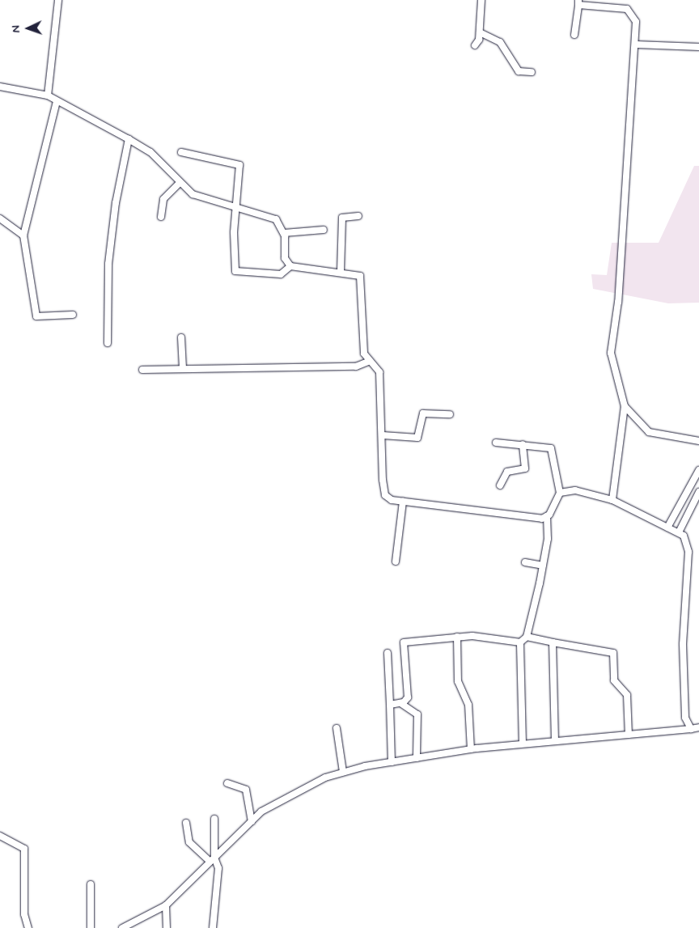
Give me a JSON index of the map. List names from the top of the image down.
{
  "north": "left"
}
